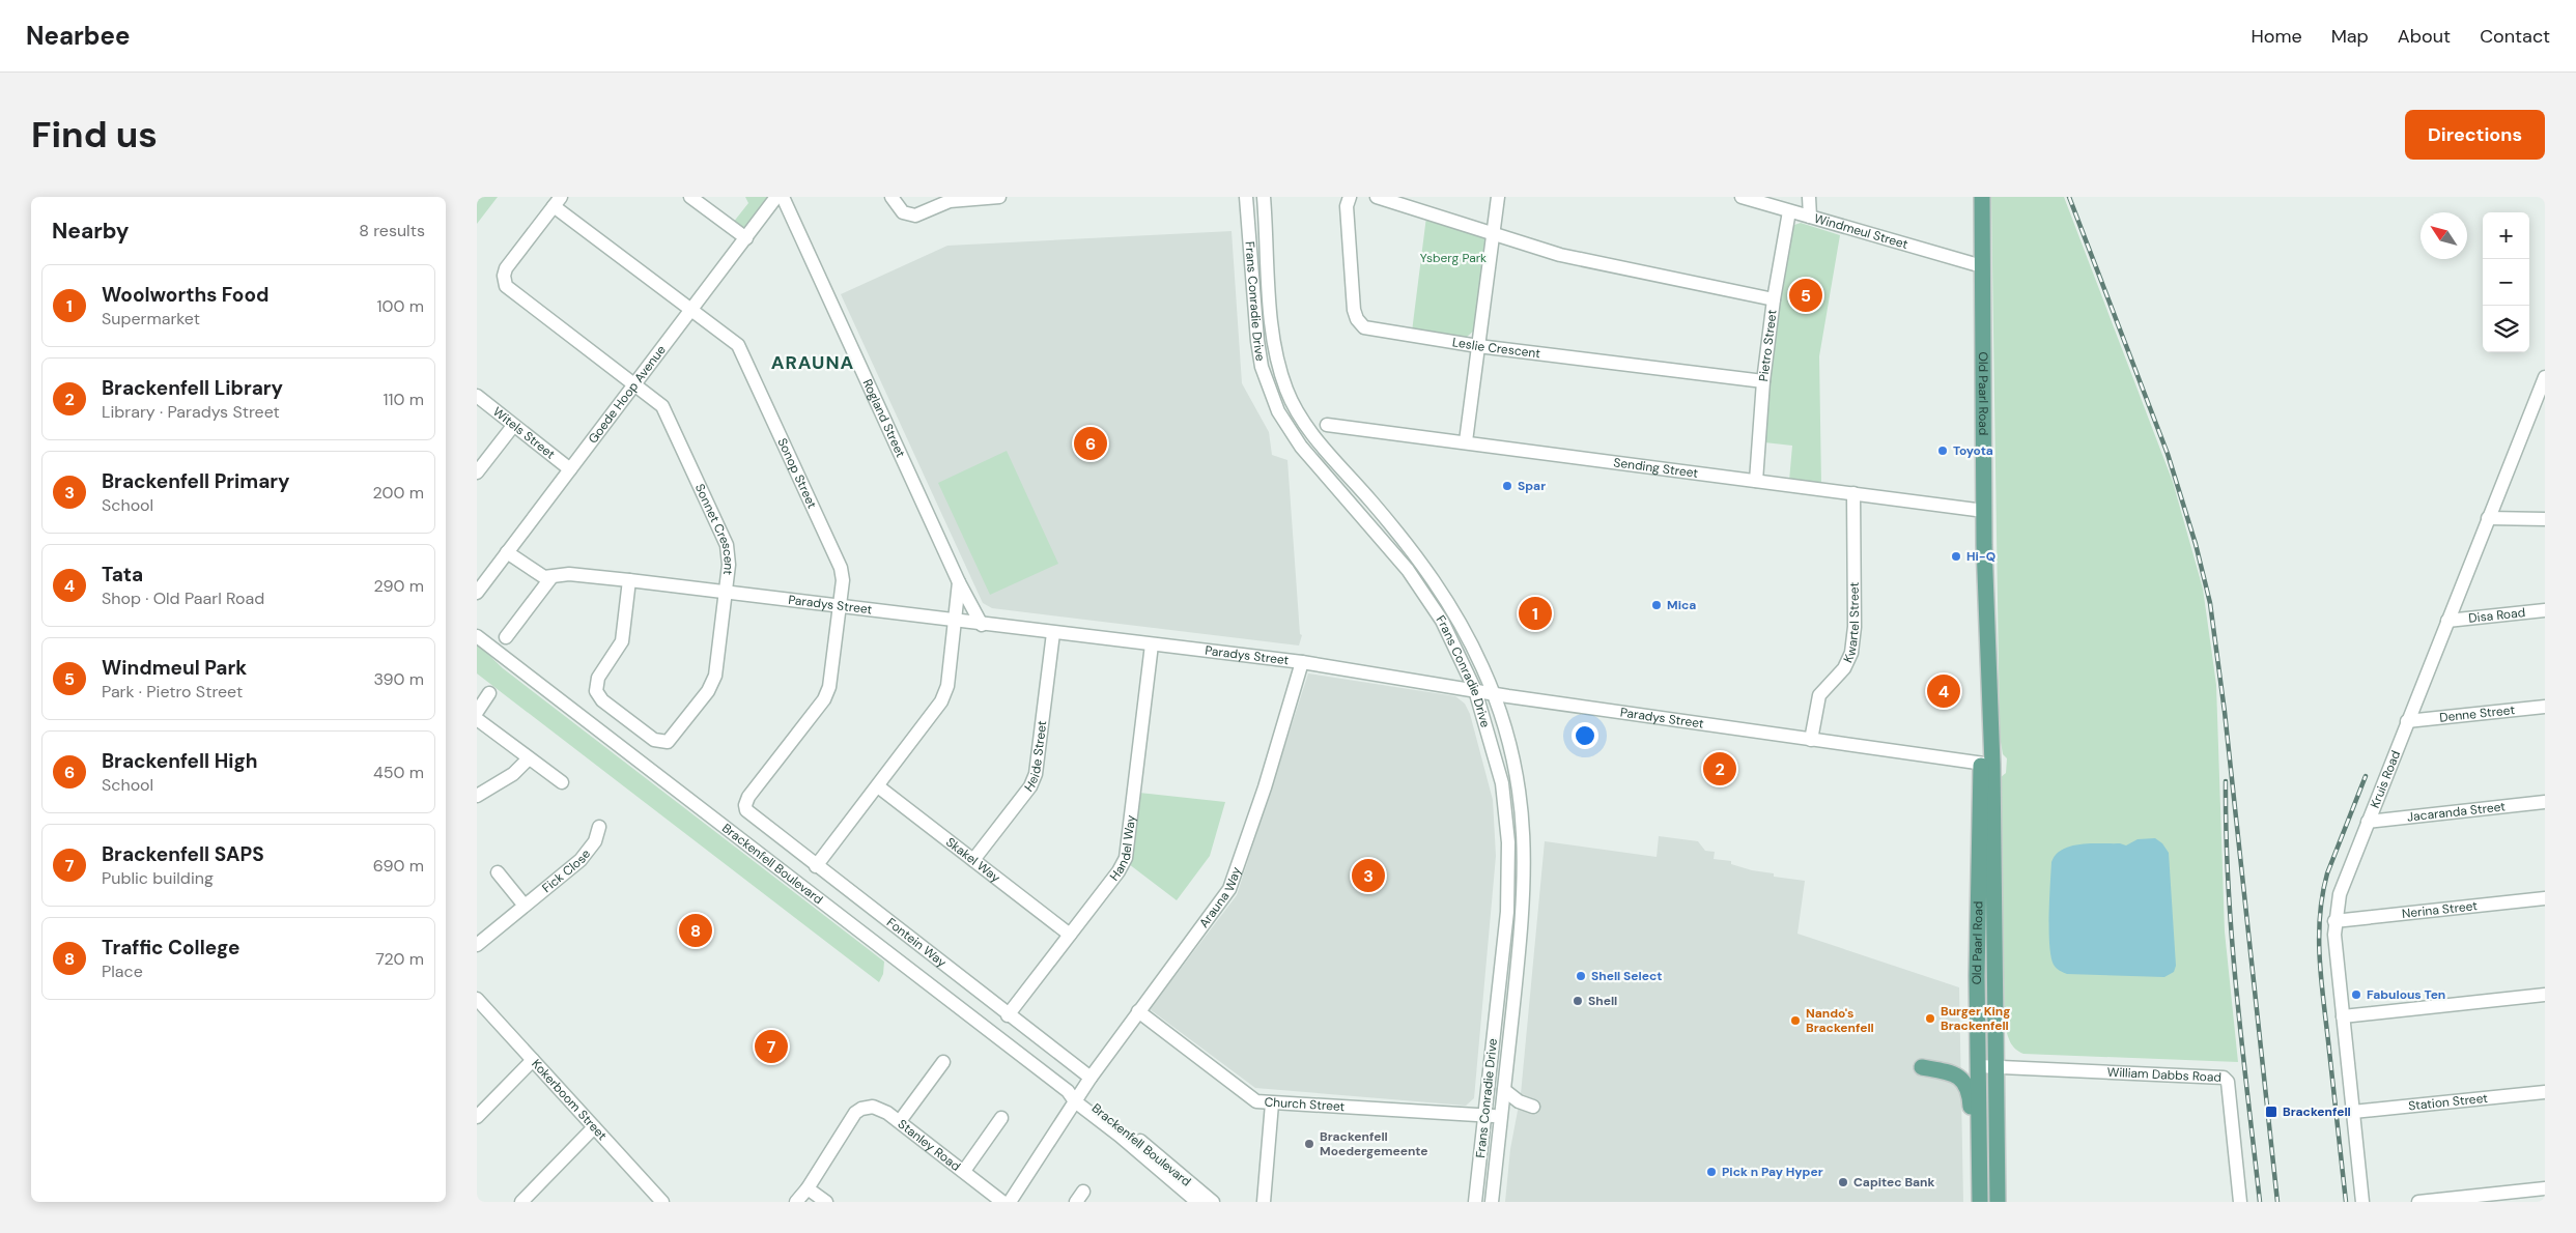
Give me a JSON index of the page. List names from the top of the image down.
{
  "streets": {
    "main road": ["Old Paarl Road"],
    "street": [
      "Windmeul Street",
      "Frans Conradie Drive",
      "Pietro Street",
      "Leslie Crescent",
      "Goede Hoop Avenue",
      "Rogland Street",
      "Witels Street",
      "Sending Street",
      "Sonop Street",
      "Sonnet Crescent",
      "Paradys Street",
      "Disa Road",
      "Kwartel Street",
      "Denne Street",
      "Heide Street",
      "Kruis Road",
      "Jacaranda Street",
      "Handel Way",
      "Skakel Way",
      "Brackenfell Boulevard",
      "Fick Close",
      "Arauna Way",
      "Nerina Street",
      "Fontein Way",
      "William Dabbs Road",
      "Kokerboom Street",
      "Station Street",
      "Church Street",
      "Stanley Road"
    ]
  },
  "crossings": [
    ["Windmeul Street", "Pietro Street"],
    ["Windmeul Street", "Old Paarl Road"],
    ["Frans Conradie Drive", "Paradys Street"],
    ["Frans Conradie Drive", "Church Street"],
    ["Pietro Street", "Leslie Crescent"],
    ["Pietro Street", "Sending Street"],
    ["Old Paarl Road", "Sending Street"],
    ["Old Paarl Road", "Paradys Street"],
    ["Old Paarl Road", "William Dabbs Road"],
    ["Goede Hoop Avenue", "Witels Street"],
    ["Goede Hoop Avenue", "Sonop Street"],
    ["Goede Hoop Avenue", "Sonnet Crescent"],
    ["Goede Hoop Avenue", "Paradys Street"],
    ["Rogland Street", "Paradys Street"],
    ["Sending Street", "Kwartel Street"],
    ["Sonop Street", "Sonnet Crescent"],
    ["Sonop Street", "Paradys Street"],
    ["Sonop Street", "Fontein Way"],
    ["Sonnet Crescent", "Paradys Street"],
    ["Paradys Street", "Kwartel Street"],
    ["Paradys Street", "Heide Street"],
    ["Paradys Street", "Handel Way"],
    ["Paradys Street", "Arauna Way"],
    ["Disa Road", "Kruis Road"],
    ["Denne Street", "Kruis Road"],
    ["Heide Street", "Skakel Way"],
    ["Kruis Road", "Jacaranda Street"],
    ["Kruis Road", "Nerina Street"],
    ["Kruis Road", "Station Street"],
    ["Handel Way", "Skakel Way"],
    ["Handel Way", "Fontein Way"],
    ["Brackenfell Boulevard", "Arauna Way"],
    ["Arauna Way", "Fontein Way"],
    ["Arauna Way", "Church Street"]
  ],
  "districts": ["ARAUNA"],
  "parks": ["Ysberg Park"],
  "places": {
    "other": [
      "Toyota",
      "Spar",
      "Hi-Q",
      "Mica",
      "Shell Select",
      "Fabulous Ten",
      "Shell",
      "Burger King Brackenfell",
      "Nando's Brackenfell",
      "Brackenfell Moedergemeente",
      "Pick n Pay Hyper",
      "Capitec Bank"
    ],
    "transit": ["Brackenfell"]
  },
  "north": "top left",
  "page": {
    "header": "Nearbee",
    "nav": [
      "Home",
      "Map",
      "About",
      "Contact"
    ],
    "buttons": "Directions",
    "title": "Find us",
    "heading": ["Nearby", "8 results"],
    "map_buttons": ["+", "−"],
    "list": [
      {
        "mark": "1",
        "name": "Woolworths Food",
        "note": "Supermarket",
        "value": "100 m"
      },
      {
        "mark": "2",
        "name": "Brackenfell Library",
        "note": "Library · Paradys Street",
        "value": "110 m"
      },
      {
        "mark": "3",
        "name": "Brackenfell Primary",
        "note": "School",
        "value": "200 m"
      },
      {
        "mark": "4",
        "name": "Tata",
        "note": "Shop · Old Paarl Road",
        "value": "290 m"
      },
      {
        "mark": "5",
        "name": "Windmeul Park",
        "note": "Park · Pietro Street",
        "value": "390 m"
      },
      {
        "mark": "6",
        "name": "Brackenfell High",
        "note": "School",
        "value": "450 m"
      },
      {
        "mark": "7",
        "name": "Brackenfell SAPS",
        "note": "Public building",
        "value": "690 m"
      },
      {
        "mark": "8",
        "name": "Traffic College",
        "note": "Place",
        "value": "720 m"
      }
    ],
    "pins": [
      "5",
      "6",
      "1",
      "4",
      "2",
      "3",
      "8",
      "7"
    ]
  }
}
